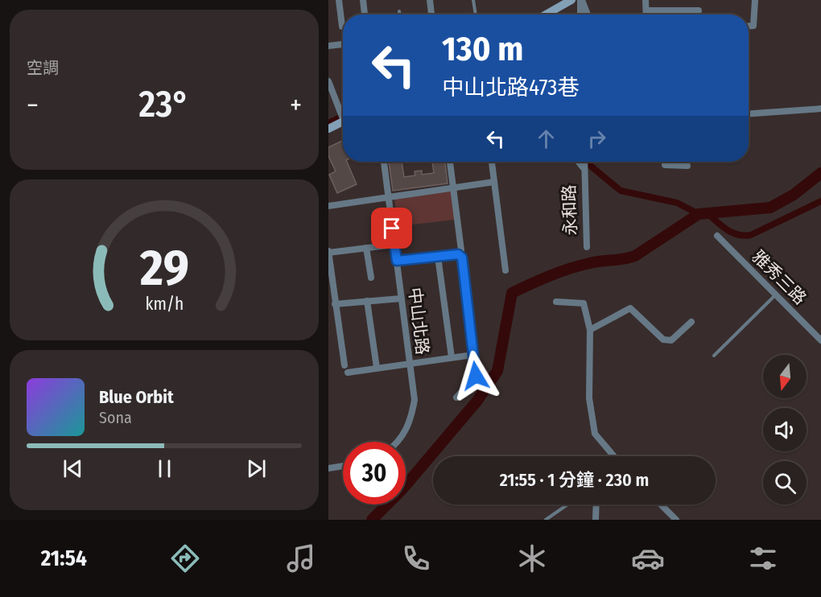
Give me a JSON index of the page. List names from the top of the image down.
{
  "streets": {
    "street": ["永和路", "雅秀三路", "中山北路"]
  },
  "north": "bottom",
  "page": {
    "tile": "空調",
    "turn": ["130 m", "中山北路473巷"],
    "heat": ["−", "23°", "+"],
    "song": ["Blue Orbit", "Sona"],
    "limit": "30",
    "trip": "21:55 · 1 分鐘 · 230 m",
    "tabs": "21:54",
    "gauge": ["29", "km/h"]
  }
}
